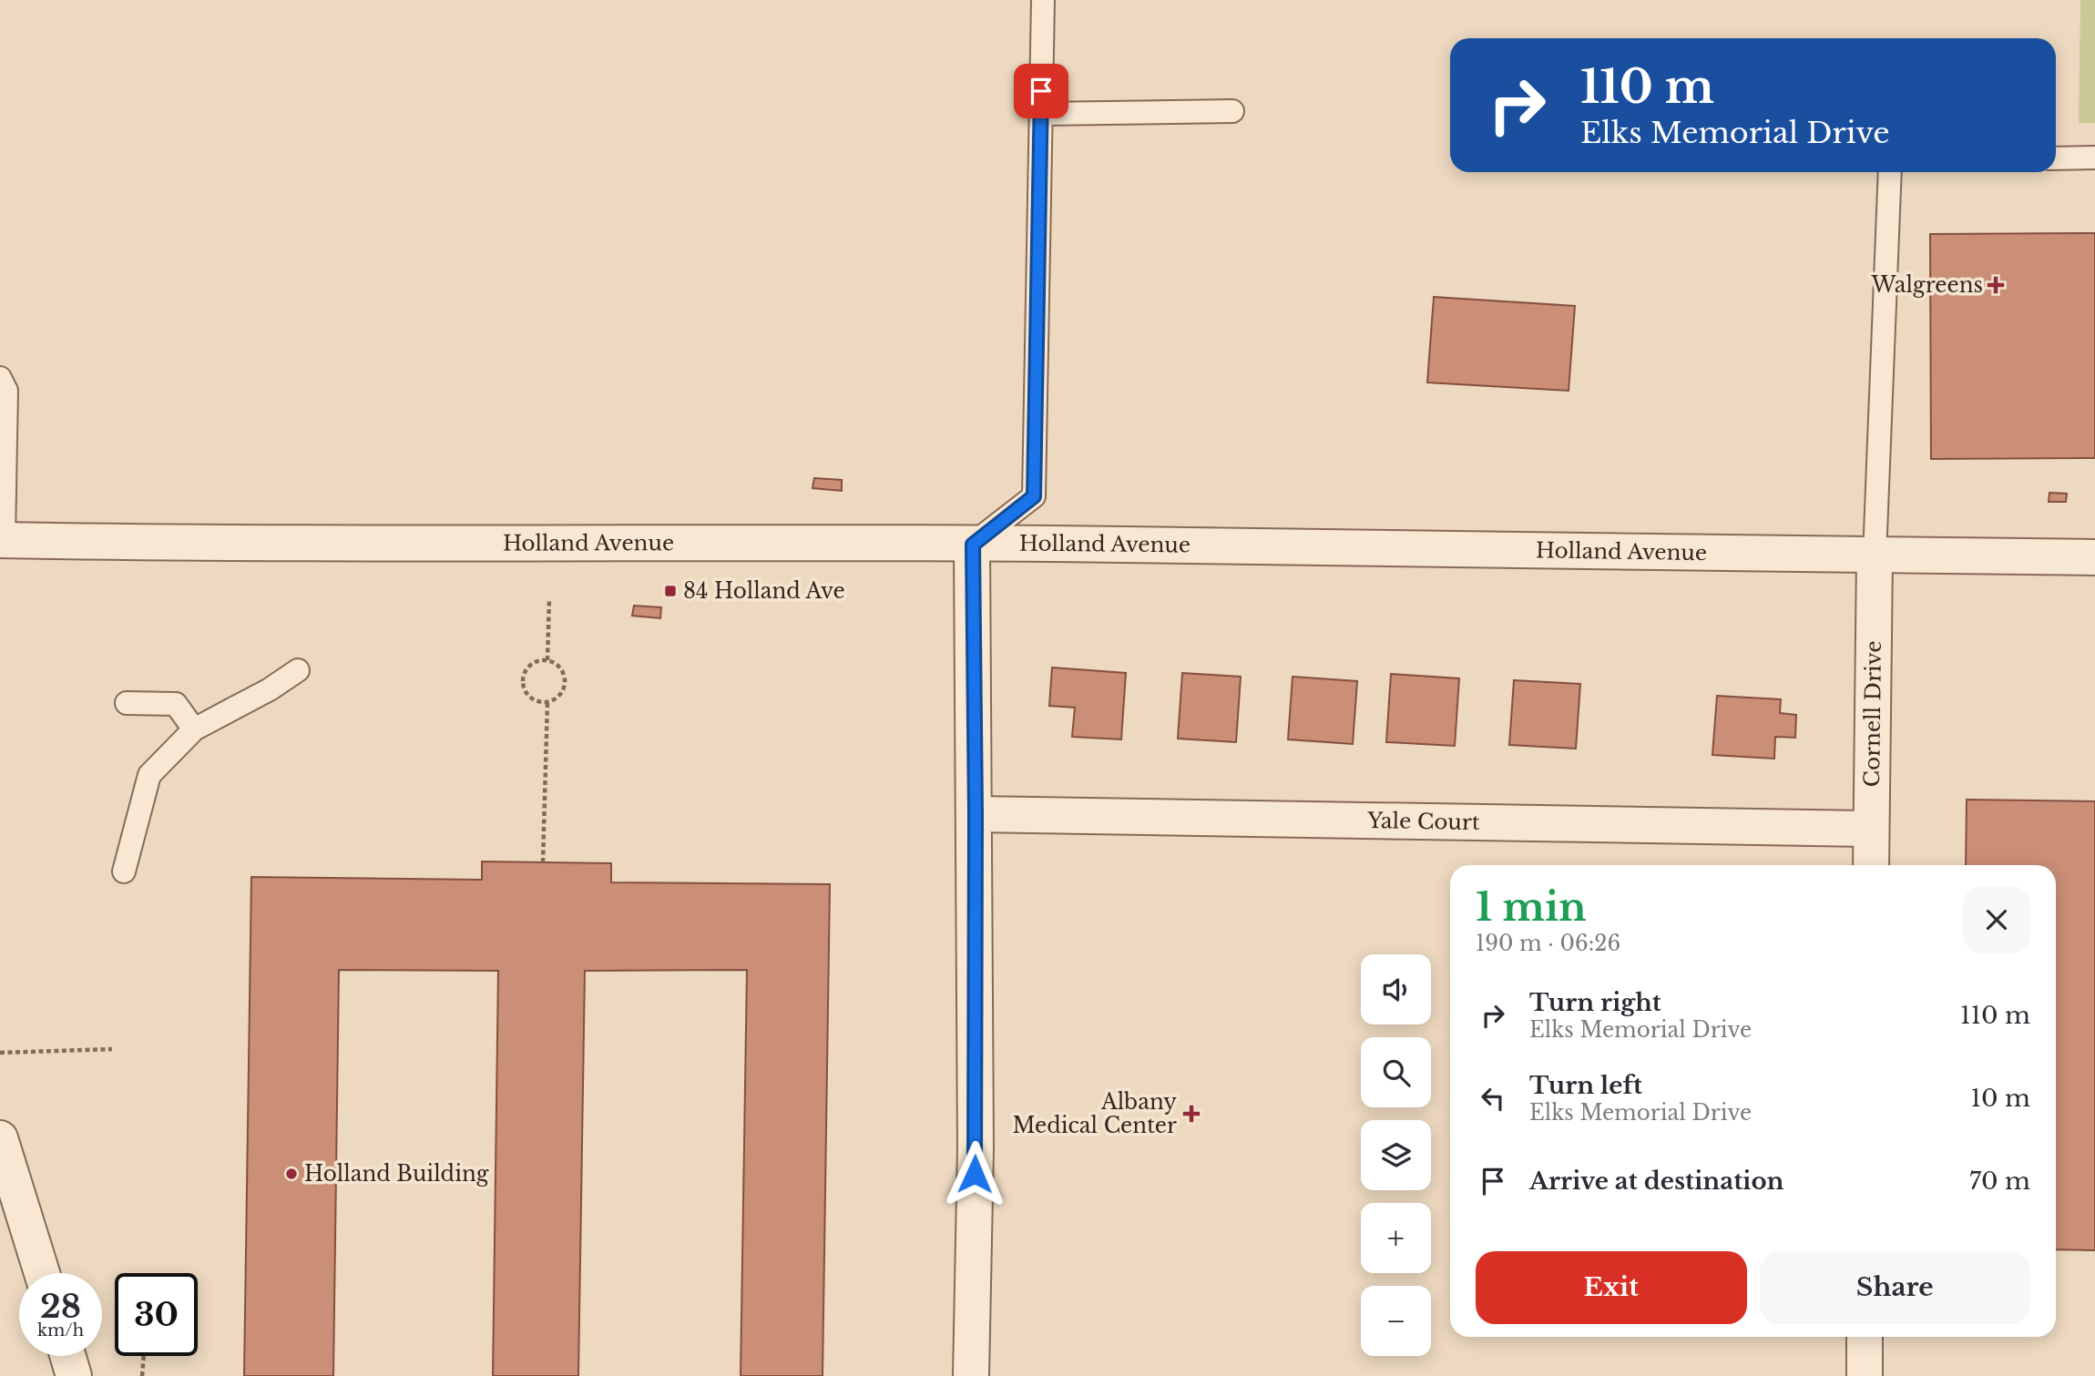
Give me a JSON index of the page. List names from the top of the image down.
{
  "streets": {
    "street": ["Holland Avenue", "Cornell Drive", "Yale Court"]
  },
  "crossings": [
    ["Holland Avenue", "Cornell Drive"],
    ["Cornell Drive", "Yale Court"]
  ],
  "places": {
    "health": ["Walgreens", "Albany Medical Center"],
    "transit": ["84 Holland Ave"],
    "other": ["Holland Building"]
  },
  "page": {
    "turn": ["110 m", "Elks Memorial Drive"],
    "heading": ["1 min", "190 m · 06:26"],
    "map_buttons": ["+", "−"],
    "list": [
      {
        "name": "Turn right",
        "note": "Elks Memorial Drive",
        "value": "110 m"
      },
      {
        "name": "Turn left",
        "note": "Elks Memorial Drive",
        "value": "10 m"
      },
      {
        "name": "Arrive at destination",
        "value": "70 m"
      }
    ],
    "buttons": ["Exit", "Share"],
    "speed": "28 km/h",
    "limit": "30"
  }
}
